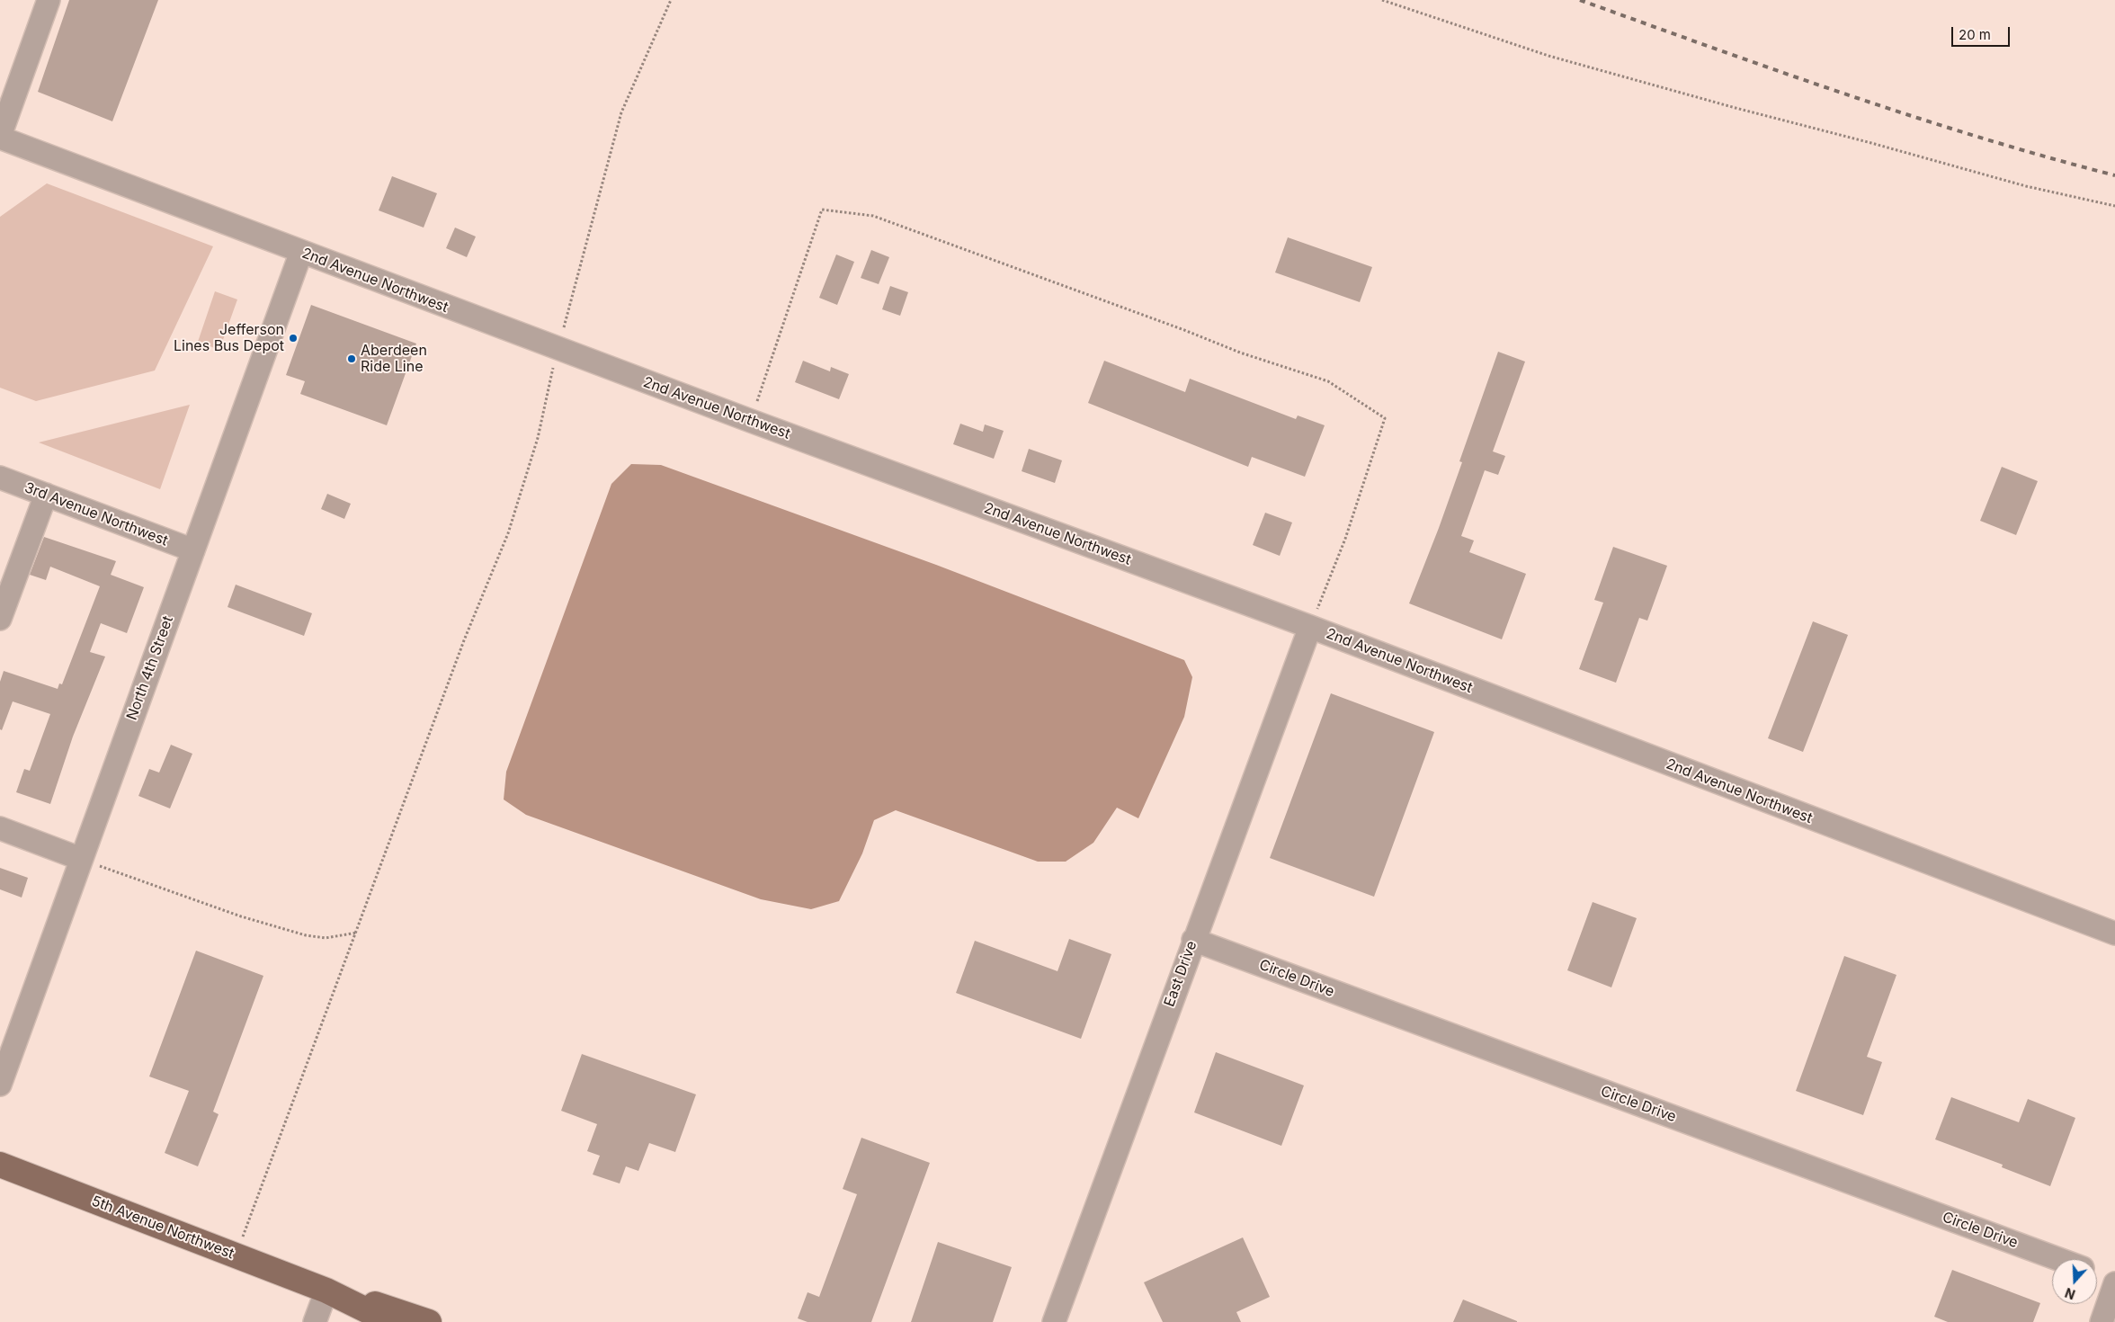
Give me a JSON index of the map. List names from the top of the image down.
{
  "streets": {
    "main road": ["5th Avenue Northwest"],
    "street": [
      "2nd Avenue Northwest",
      "3rd Avenue Northwest",
      "North 4th Street",
      "East Drive",
      "Circle Drive"
    ]
  },
  "crossings": [
    ["2nd Avenue Northwest", "North 4th Street"],
    ["2nd Avenue Northwest", "East Drive"],
    ["3rd Avenue Northwest", "North 4th Street"],
    ["East Drive", "Circle Drive"]
  ],
  "places": ["Jefferson Lines Bus Depot", "Aberdeen Ride Line"],
  "scale_bar": "20 m",
  "north": "bottom"
}
